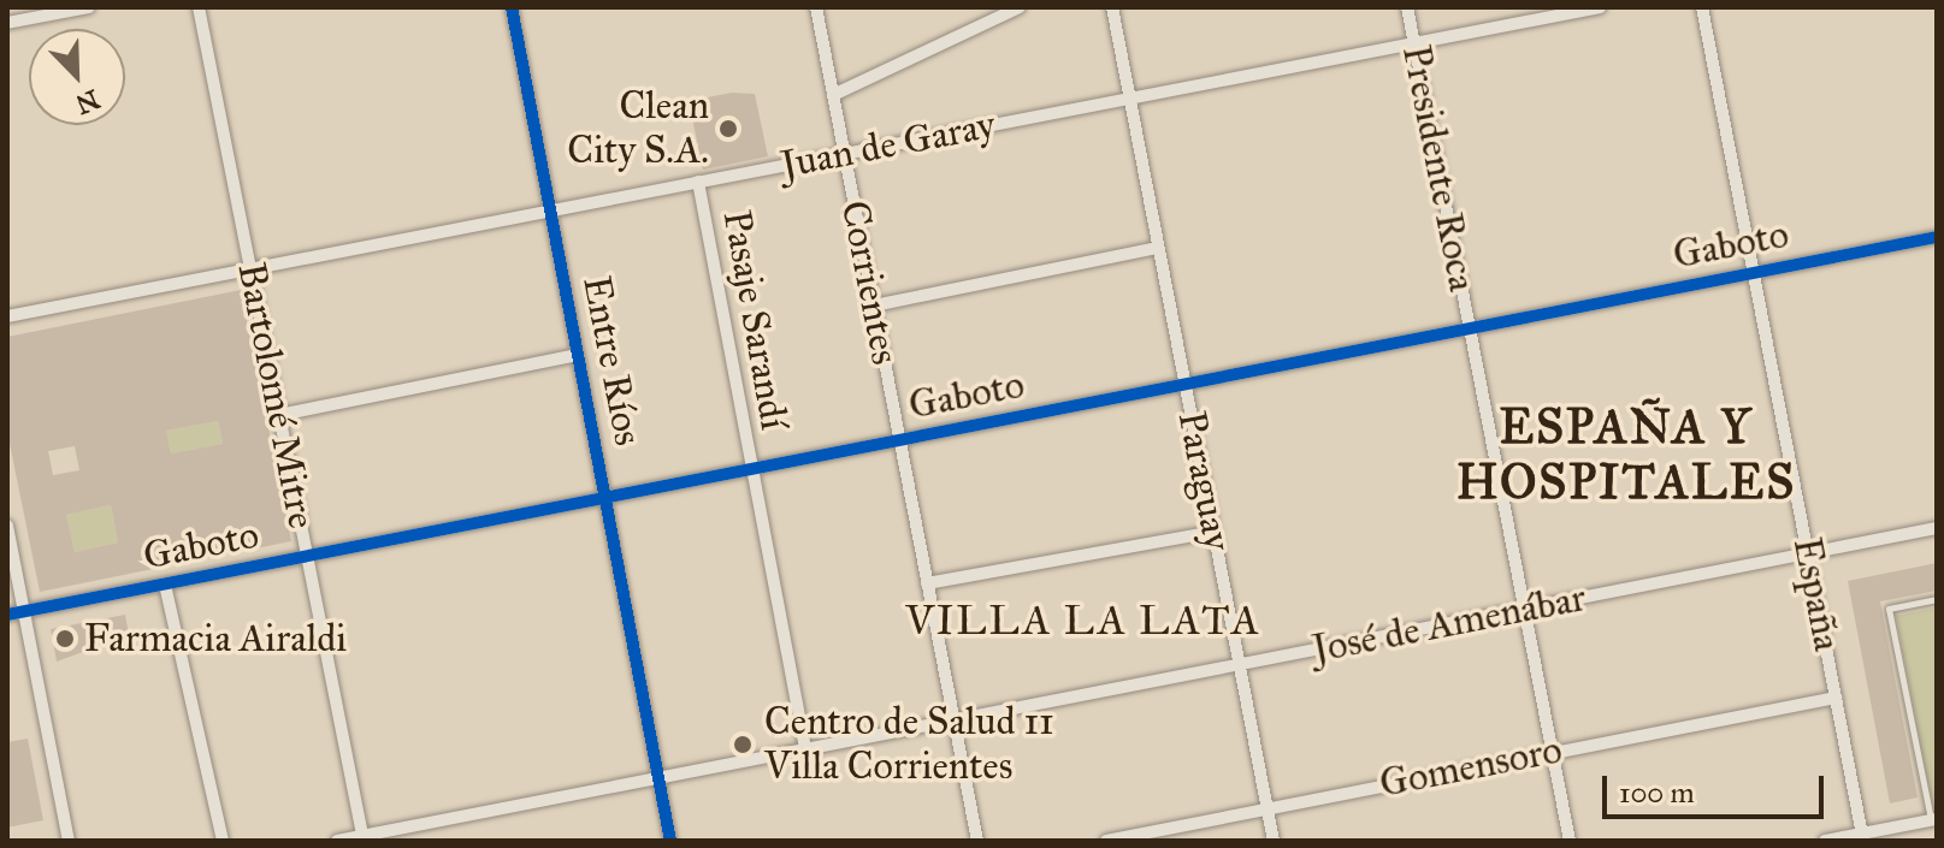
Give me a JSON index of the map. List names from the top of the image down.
{
  "streets": {
    "street": [
      "Juan de Garay",
      "Presidente Roca",
      "Gaboto",
      "Corrientes",
      "Pasaje Sarandí",
      "Entre Ríos",
      "Bartolomé Mitre",
      "Paraguay",
      "España",
      "José de Amenábar",
      "Gomensoro"
    ]
  },
  "crossings": [
    ["Juan de Garay", "Presidente Roca"],
    ["Juan de Garay", "Corrientes"],
    ["Juan de Garay", "Pasaje Sarandí"],
    ["Juan de Garay", "Entre Ríos"],
    ["Juan de Garay", "Bartolomé Mitre"],
    ["Juan de Garay", "Paraguay"],
    ["Presidente Roca", "Gaboto"],
    ["Presidente Roca", "José de Amenábar"],
    ["Presidente Roca", "Gomensoro"],
    ["Gaboto", "Corrientes"],
    ["Gaboto", "Pasaje Sarandí"],
    ["Gaboto", "Entre Ríos"],
    ["Gaboto", "Bartolomé Mitre"],
    ["Gaboto", "Paraguay"],
    ["Gaboto", "España"],
    ["Corrientes", "José de Amenábar"],
    ["Pasaje Sarandí", "José de Amenábar"],
    ["Entre Ríos", "José de Amenábar"],
    ["Bartolomé Mitre", "José de Amenábar"],
    ["Paraguay", "José de Amenábar"],
    ["Paraguay", "Gomensoro"],
    ["España", "José de Amenábar"],
    ["España", "Gomensoro"]
  ],
  "districts": ["ESPAÑA Y HOSPITALES", "VILLA LA LATA"],
  "places": ["Clean City S.A.", "Farmacia Airaldi", "Centro de Salud 11 Villa Corrientes"],
  "scale_bar": "100 m",
  "north": "bottom right"
}
